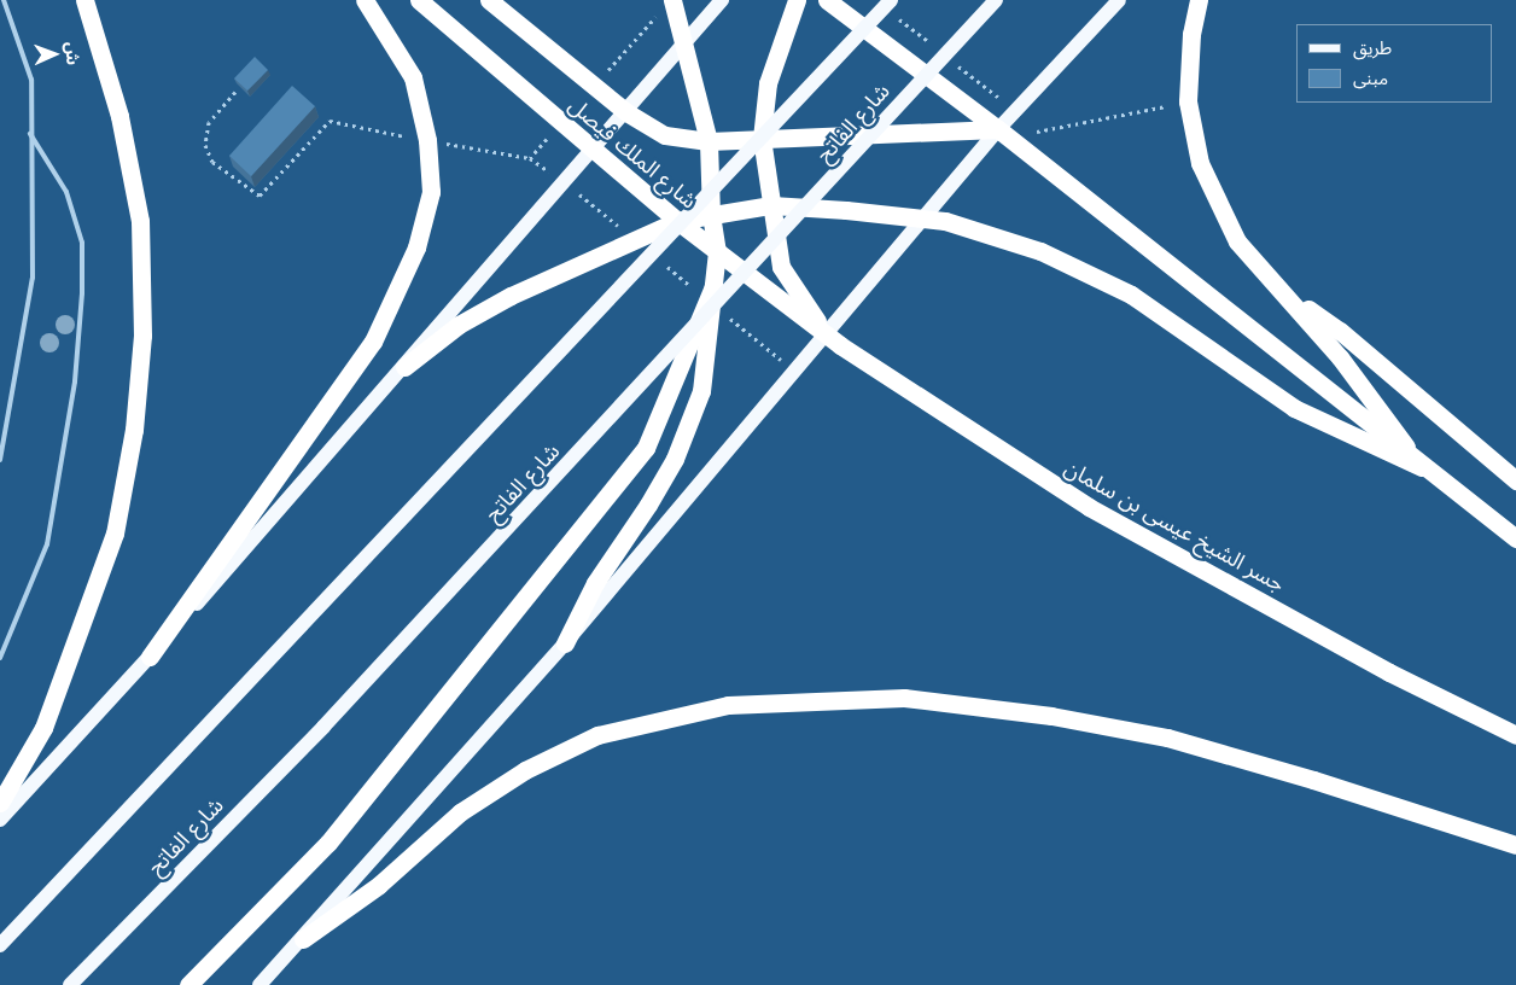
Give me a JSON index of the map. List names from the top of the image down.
{
  "streets": {
    "highway": ["شارع الملك فيصل", "جسر الشيخ عيسى بن سلمان"],
    "main road": ["شارع الفاتح"]
  },
  "crossings": [
    ["شارع الملك فيصل", "جسر الشيخ عيسى بن سلمان"]
  ],
  "legend": ["طريق", "مبنى"],
  "north": "right"
}
